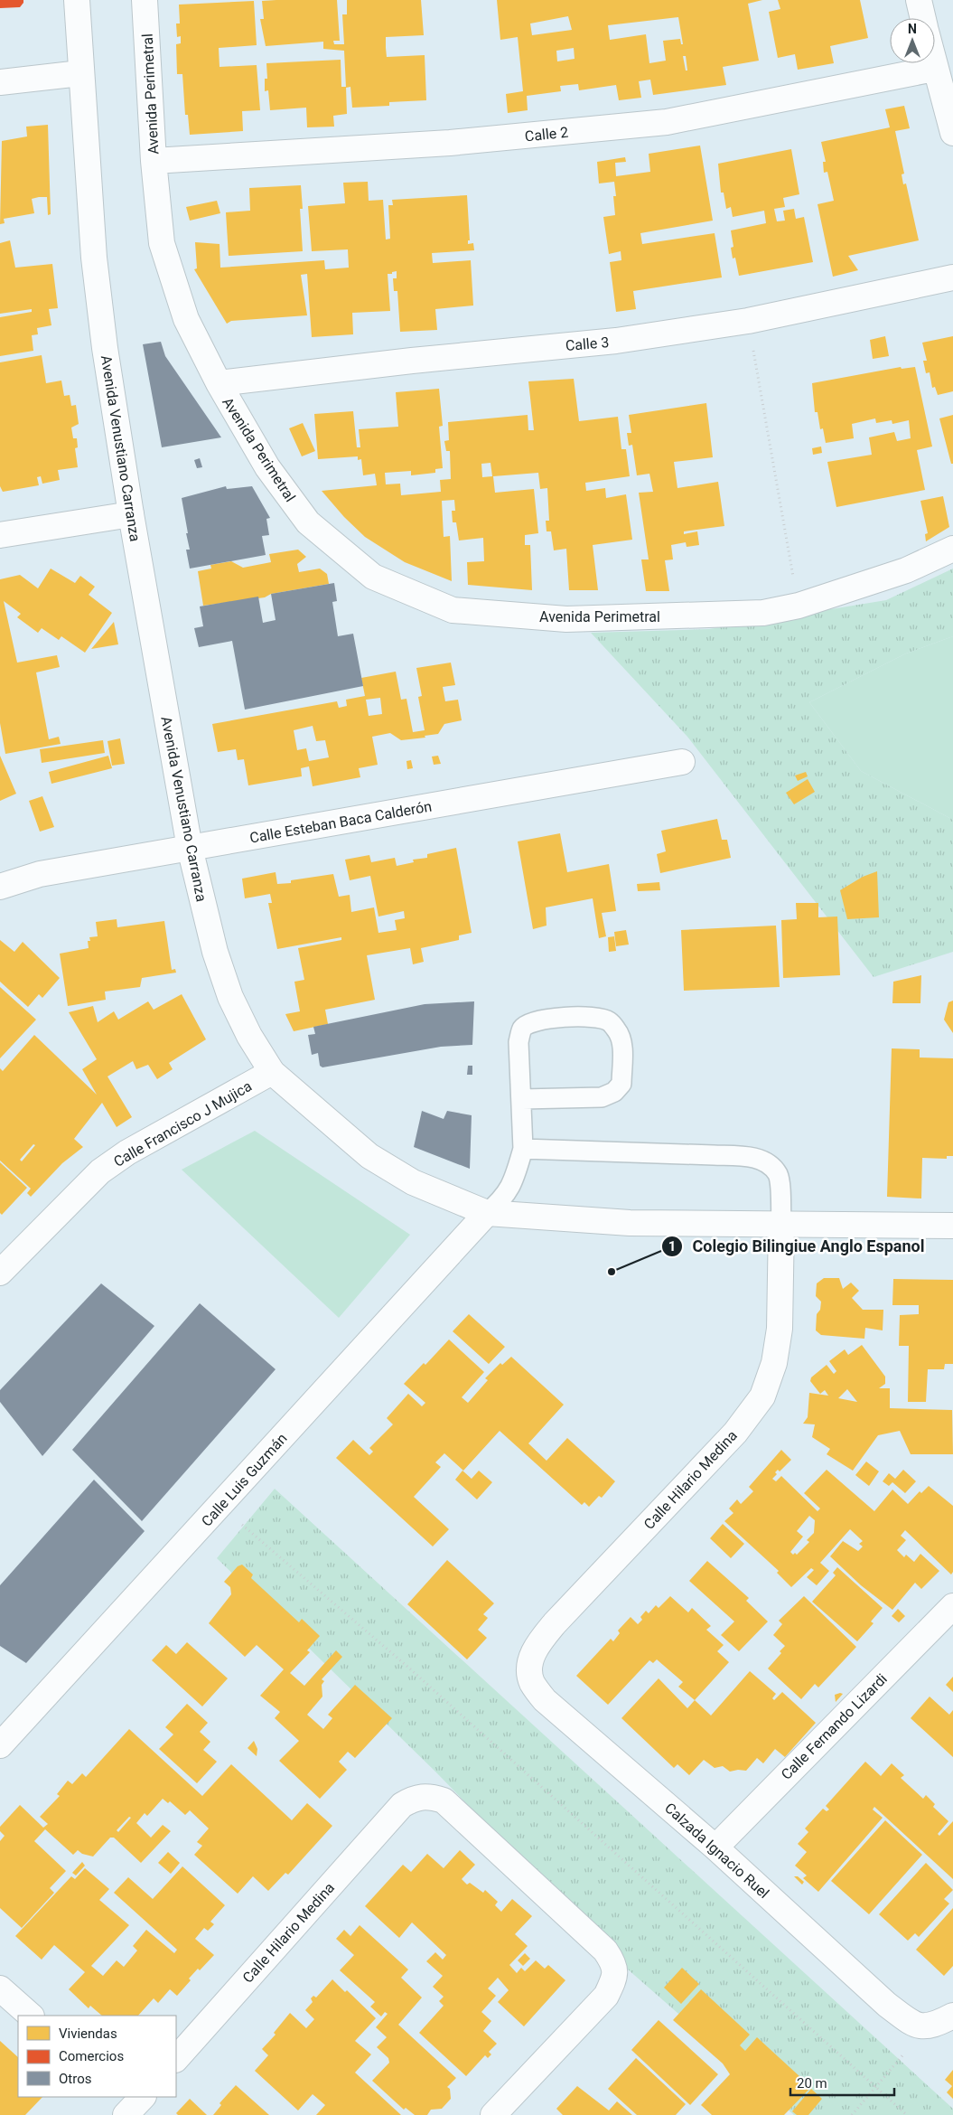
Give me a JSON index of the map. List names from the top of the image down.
{
  "streets": {
    "street": [
      "Avenida Perimetral",
      "Calle 2",
      "Calle 3",
      "Avenida Venustiano Carranza",
      "Calle Esteban Baca Calderón",
      "Calle Francisco J Mujica",
      "Calle Luis Guzmán",
      "Calle Hilario Medina",
      "Calle Fernando Lizardi",
      "Calzada Ignacio Ruel"
    ]
  },
  "crossings": [
    ["Avenida Perimetral", "Calle 2"],
    ["Avenida Perimetral", "Calle 3"],
    ["Avenida Venustiano Carranza", "Calle Esteban Baca Calderón"],
    ["Avenida Venustiano Carranza", "Calle Francisco J Mujica"],
    ["Avenida Venustiano Carranza", "Calle Luis Guzmán"],
    ["Avenida Venustiano Carranza", "Calle Hilario Medina"],
    ["Calle Hilario Medina", "Calzada Ignacio Ruel"],
    ["Calle Fernando Lizardi", "Calzada Ignacio Ruel"]
  ],
  "places": ["Colegio Bilingiue Anglo Espanol"],
  "legend": ["Viviendas", "Comercios", "Otros"],
  "scale_bar": "20 m",
  "north": "top"
}
